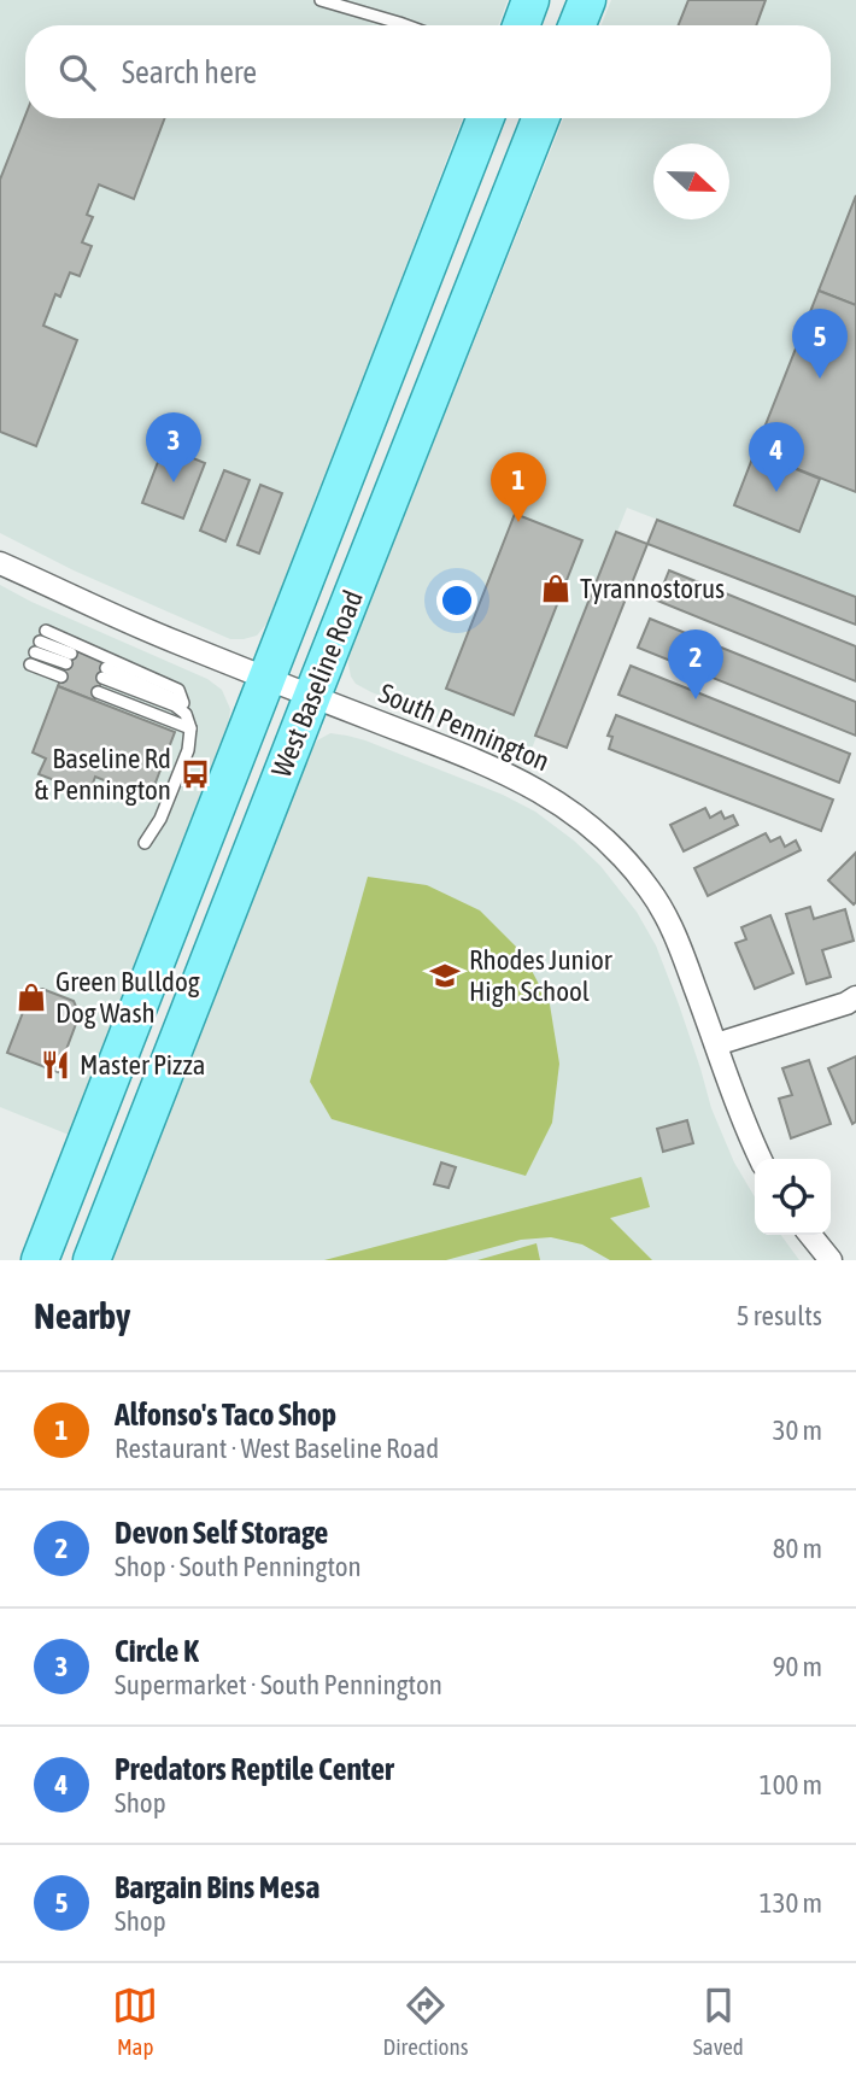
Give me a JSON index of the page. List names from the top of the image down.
{
  "streets": {
    "main road": ["West Baseline Road"],
    "street": ["South Pennington"]
  },
  "crossings": [
    ["West Baseline Road", "South Pennington"]
  ],
  "places": {
    "shop": ["Tyrannostorus", "Green Bulldog Dog Wash"],
    "bus stop": ["Baseline Rd & Pennington"],
    "school or university": ["Rhodes Junior High School"],
    "restaurant": ["Master Pizza"]
  },
  "north": "right",
  "page": {
    "search": "Search here",
    "pins": [
      "5",
      "3",
      "4",
      "1",
      "2"
    ],
    "heading": ["Nearby", "5 results"],
    "list": [
      {
        "mark": "1",
        "name": "Alfonso's Taco Shop",
        "note": "Restaurant · West Baseline Road",
        "value": "30 m"
      },
      {
        "mark": "2",
        "name": "Devon Self Storage",
        "note": "Shop · South Pennington",
        "value": "80 m"
      },
      {
        "mark": "3",
        "name": "Circle K",
        "note": "Supermarket · South Pennington",
        "value": "90 m"
      },
      {
        "mark": "4",
        "name": "Predators Reptile Center",
        "note": "Shop",
        "value": "100 m"
      },
      {
        "mark": "5",
        "name": "Bargain Bins Mesa",
        "note": "Shop",
        "value": "130 m"
      }
    ],
    "nav": ["Map", "Directions", "Saved"]
  }
}
